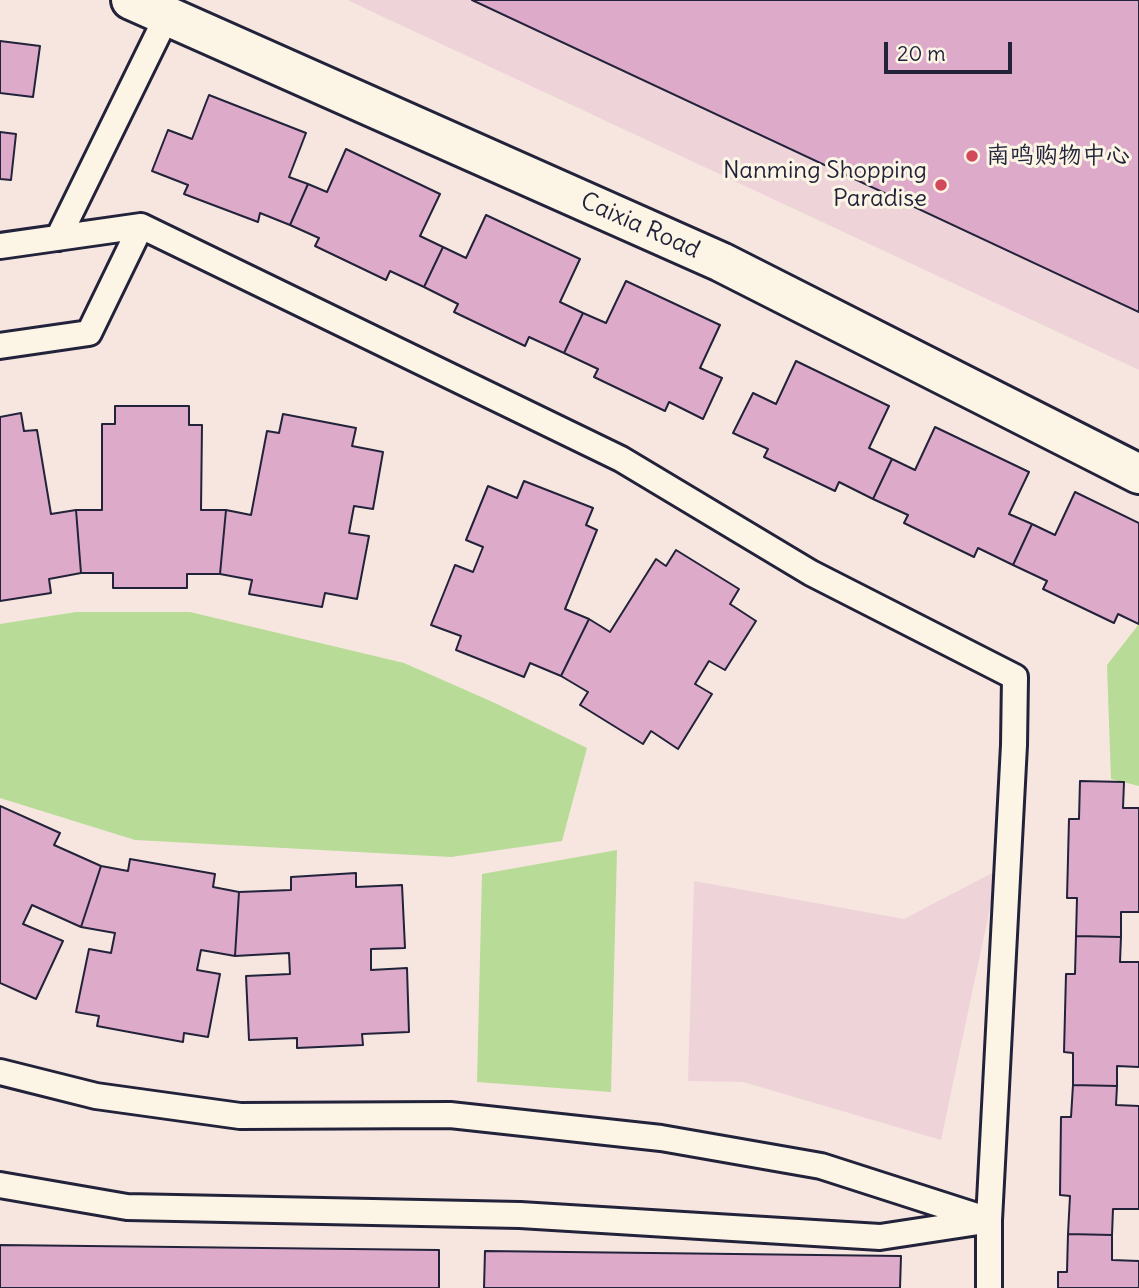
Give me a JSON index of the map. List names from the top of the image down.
{
  "streets": {
    "street": ["Caixia Road"]
  },
  "places": ["南鸣购物中心", "Nanming Shopping Paradise"],
  "scale_bar": "20 m"
}
